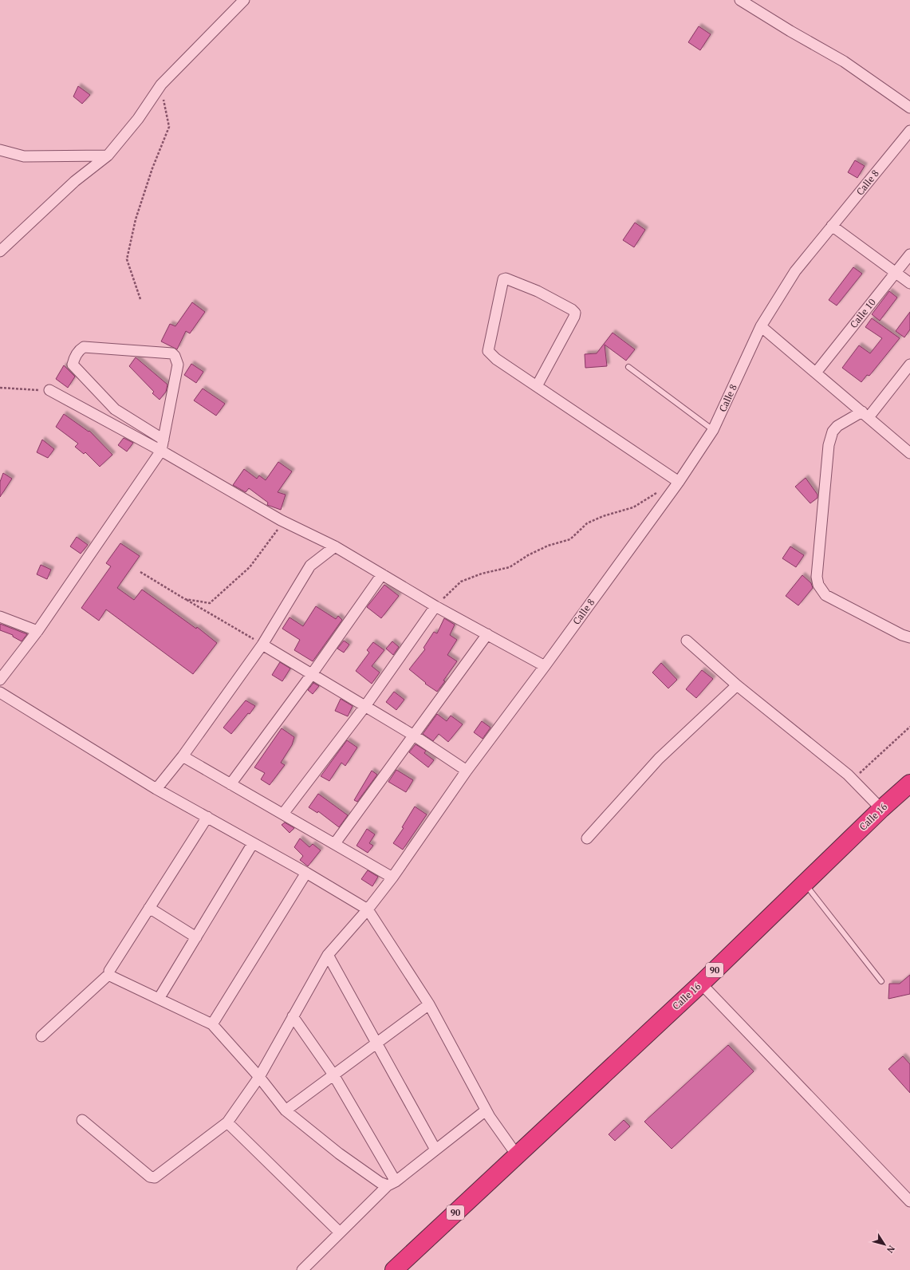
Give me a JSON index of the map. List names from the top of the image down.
{
  "streets": {
    "highway": ["Calle 16", "90"],
    "street": ["Calle 8", "Calle 10"]
  },
  "crossings": [
    ["Calle 16", "90"]
  ],
  "north": "bottom right"
}
